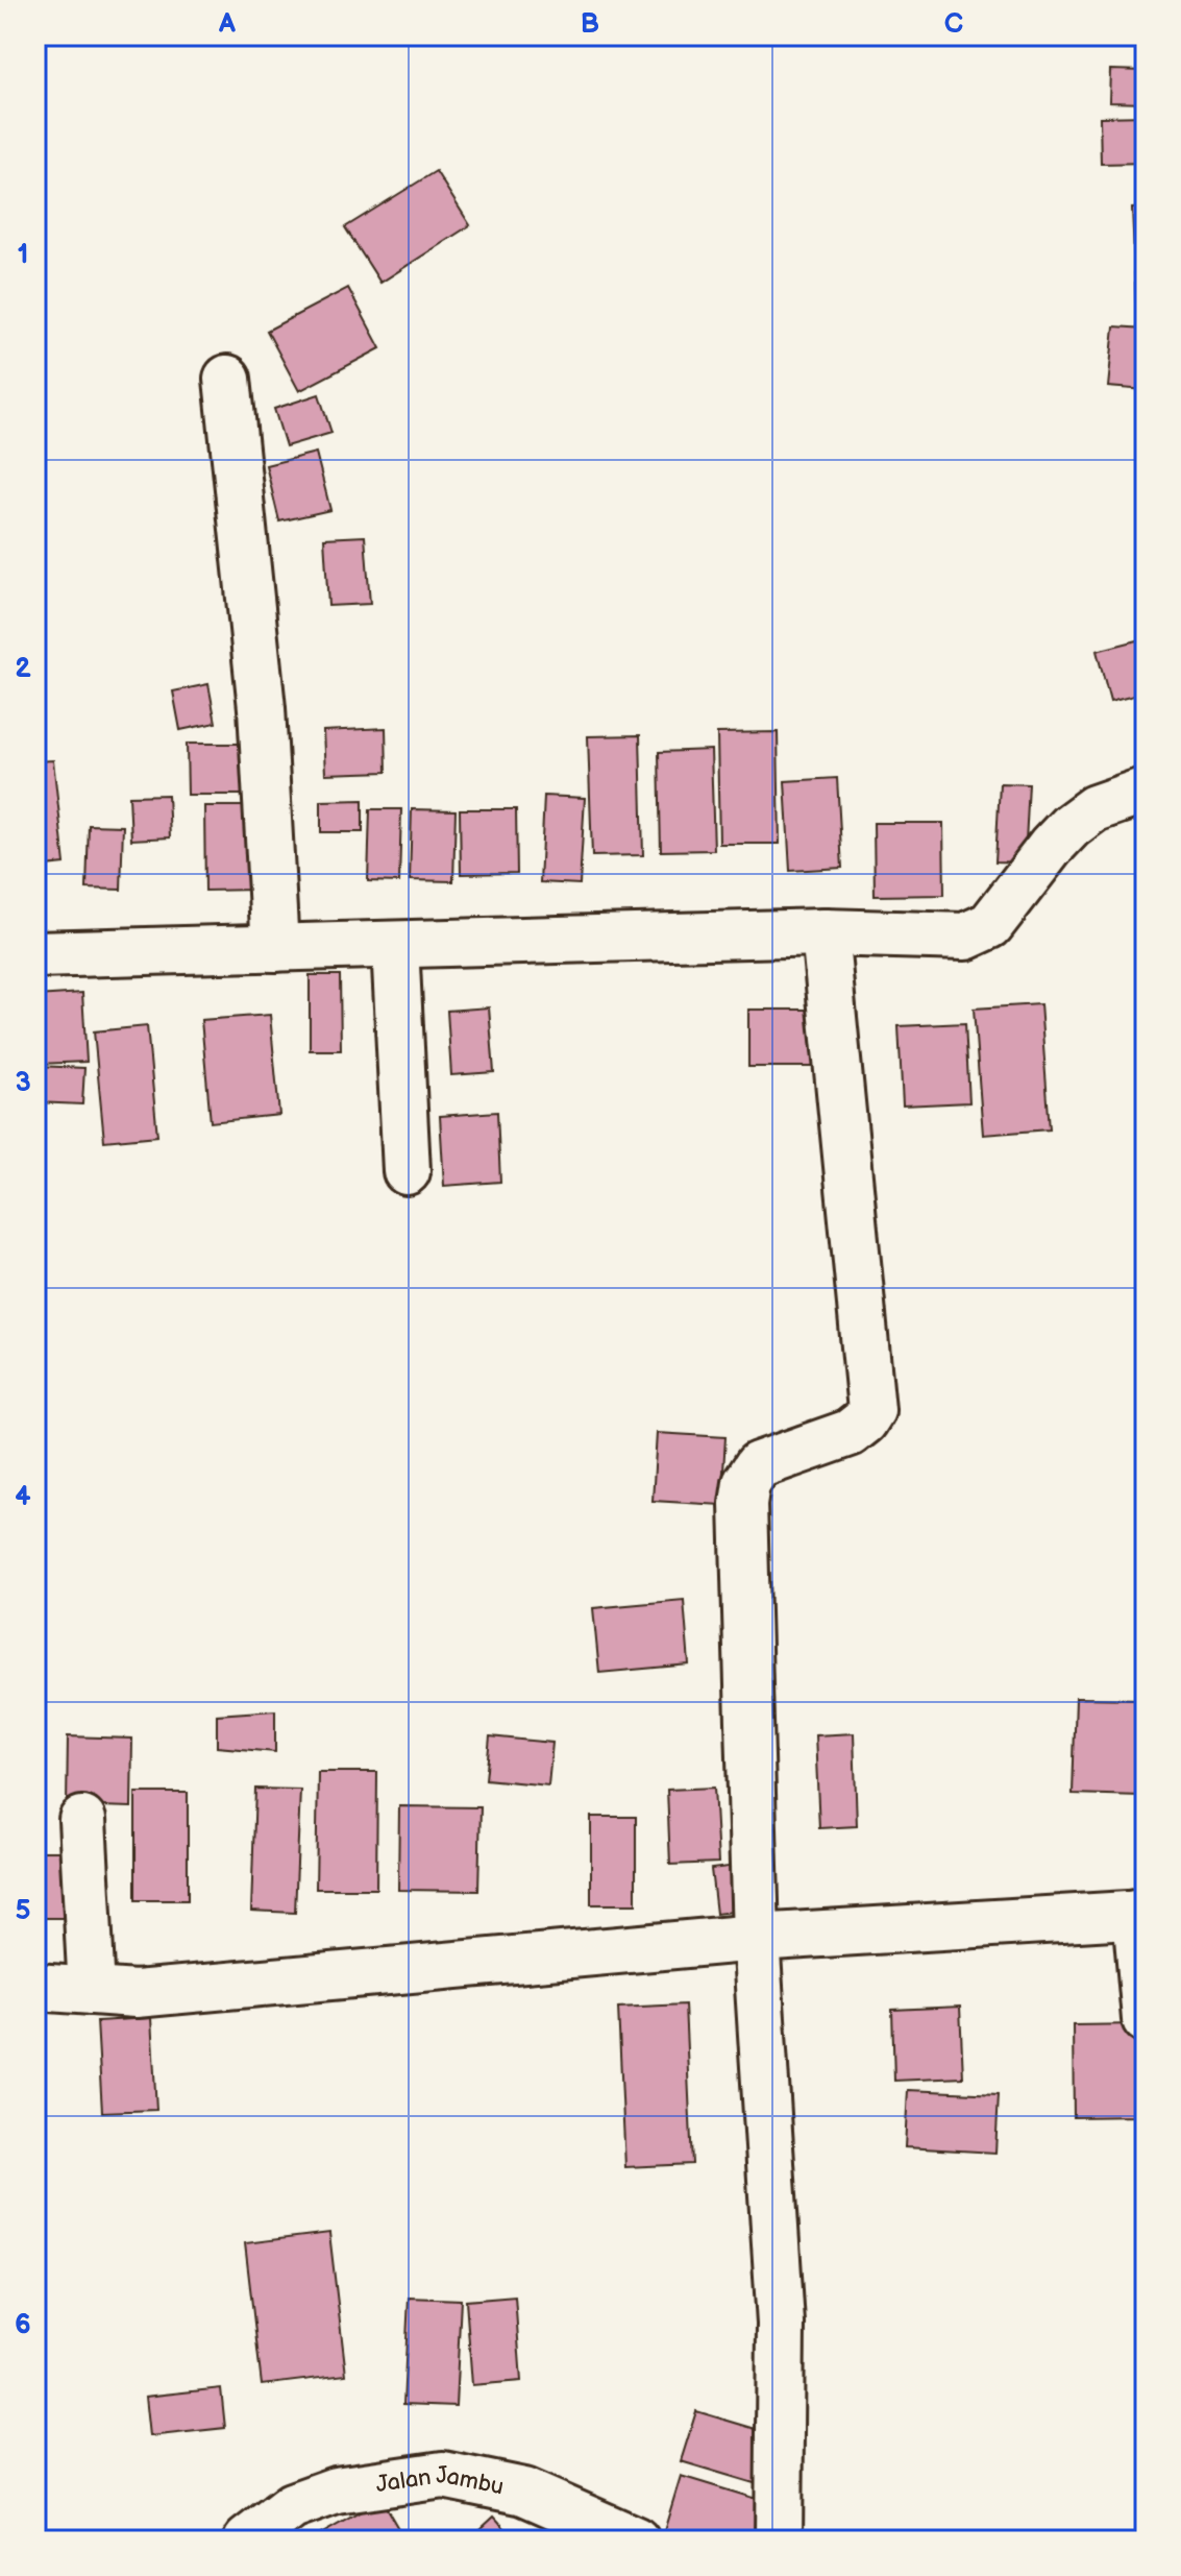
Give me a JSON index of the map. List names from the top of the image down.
{
  "streets": {
    "street": ["Jalan Jambu"]
  },
  "grid": {
    "columns": ["A", "B", "C"],
    "rows": [
      "1",
      "2",
      "3",
      "4",
      "5",
      "6"
    ]
  }
}
